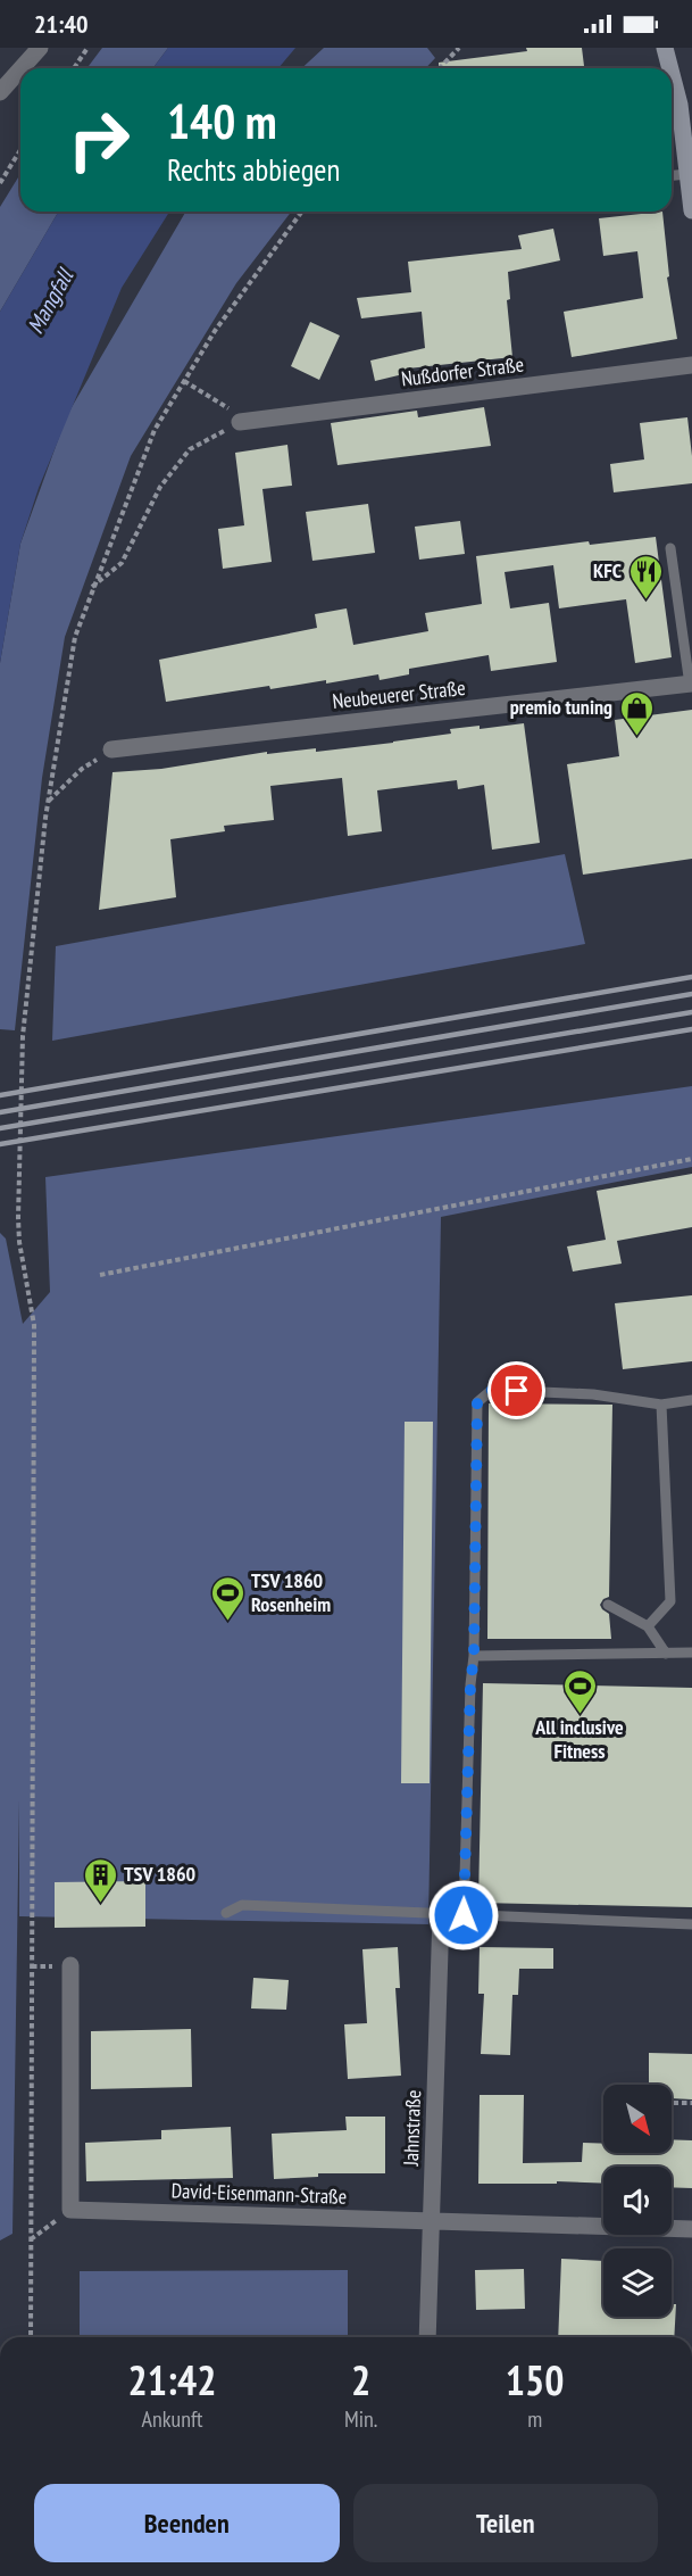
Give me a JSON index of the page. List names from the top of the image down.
{
  "streets": {
    "street": [
      "Nußdorfer Straße",
      "Neubeuerer Straße",
      "Jahnstraße",
      "David-Eisenmann-Straße"
    ]
  },
  "crossings": [
    ["Jahnstraße", "David-Eisenmann-Straße"]
  ],
  "water": ["Mangfall"],
  "places": {
    "restaurant": ["KFC"],
    "shop": ["premio tuning"],
    "sports": ["TSV 1860 Rosenheim", "All inclusive Fitness"],
    "building": ["TSV 1860"]
  },
  "north": "bottom right",
  "page": {
    "status": "21:40",
    "turn": ["140 m", "Rechts abbiegen"],
    "eta": [
      "21:42",
      "Ankunft",
      "2",
      "Min.",
      "150",
      "m"
    ],
    "buttons": ["Beenden", "Teilen"]
  }
}
